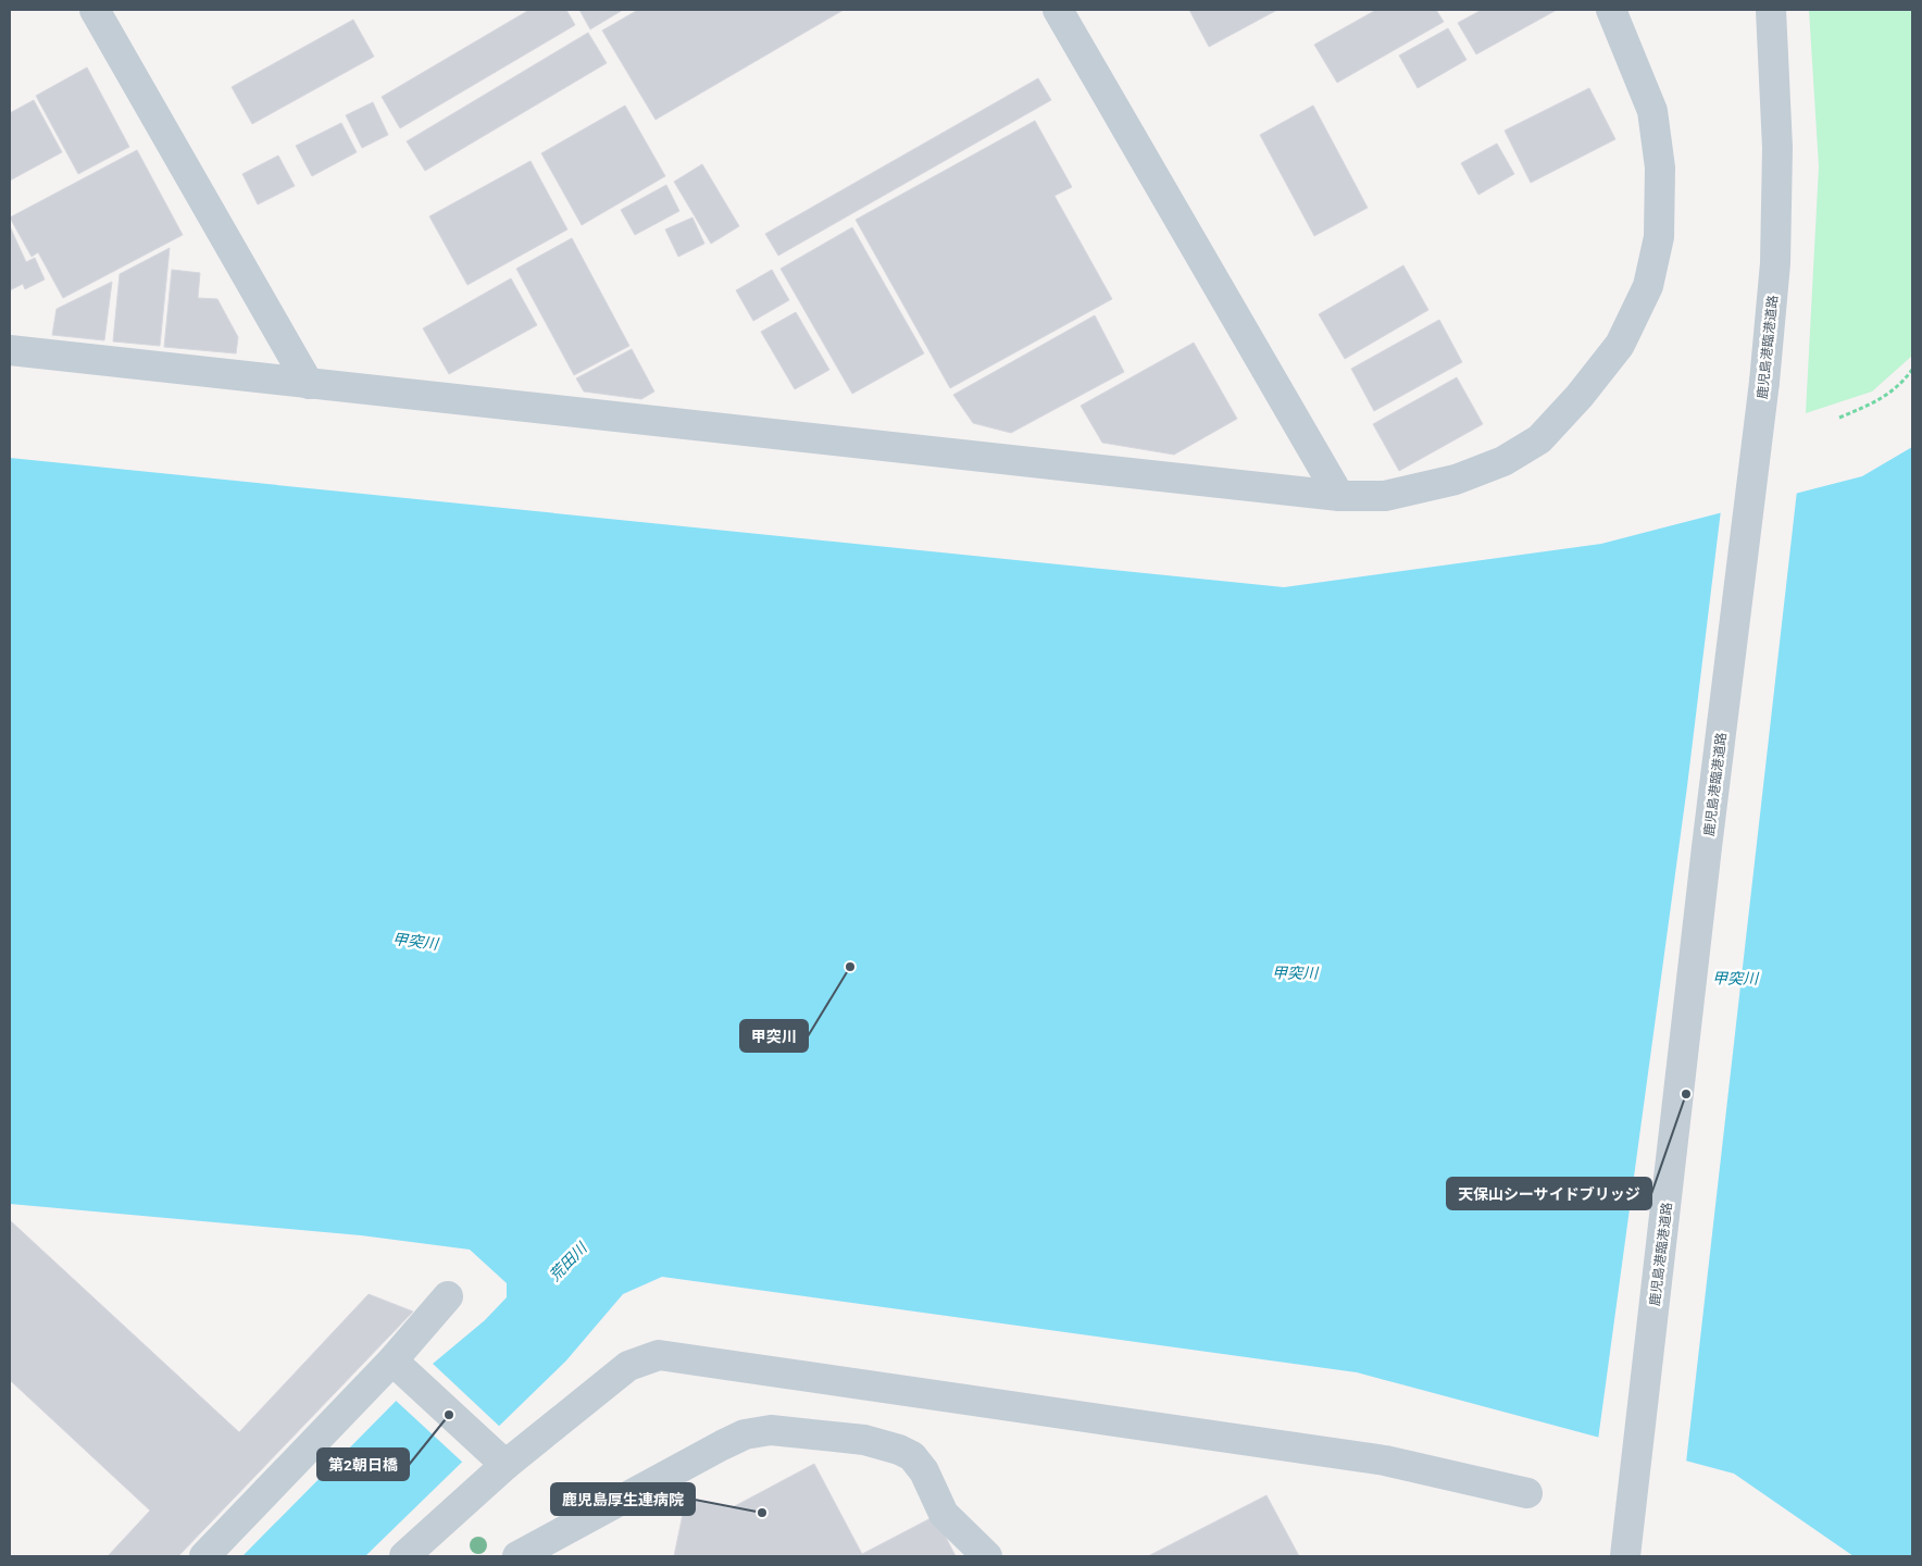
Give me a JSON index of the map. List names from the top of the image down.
{
  "streets": {
    "street": ["鹿児島港臨港道路"]
  },
  "water": ["甲突川", "荒田川"],
  "places": [
    "甲突川",
    "天保山シーサイドブリッジ",
    "第2朝日橋",
    "鹿児島厚生連病院"
  ]
}
